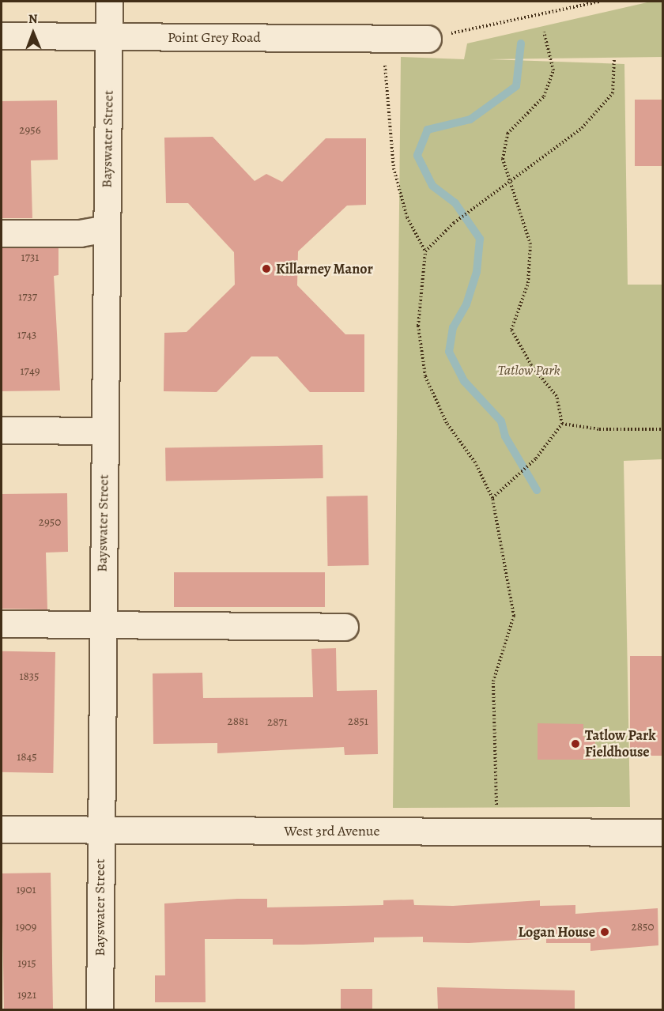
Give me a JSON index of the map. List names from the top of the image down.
{
  "streets": {
    "street": ["Point Grey Road", "Bayswater Street", "West 3rd Avenue"]
  },
  "crossings": [
    ["Point Grey Road", "Bayswater Street"],
    ["Bayswater Street", "West 3rd Avenue"]
  ],
  "parks": ["Tatlow Park"],
  "places": ["Killarney Manor", "Tatlow Park Fieldhouse", "Logan House"],
  "house_numbers": [
    "2956",
    "1731",
    "1737",
    "1743",
    "1749",
    "2950",
    "1835",
    "2881",
    "2851",
    "2871",
    "1845",
    "1901",
    "1909",
    "2850",
    "1915",
    "1921"
  ],
  "north": "top"
}
